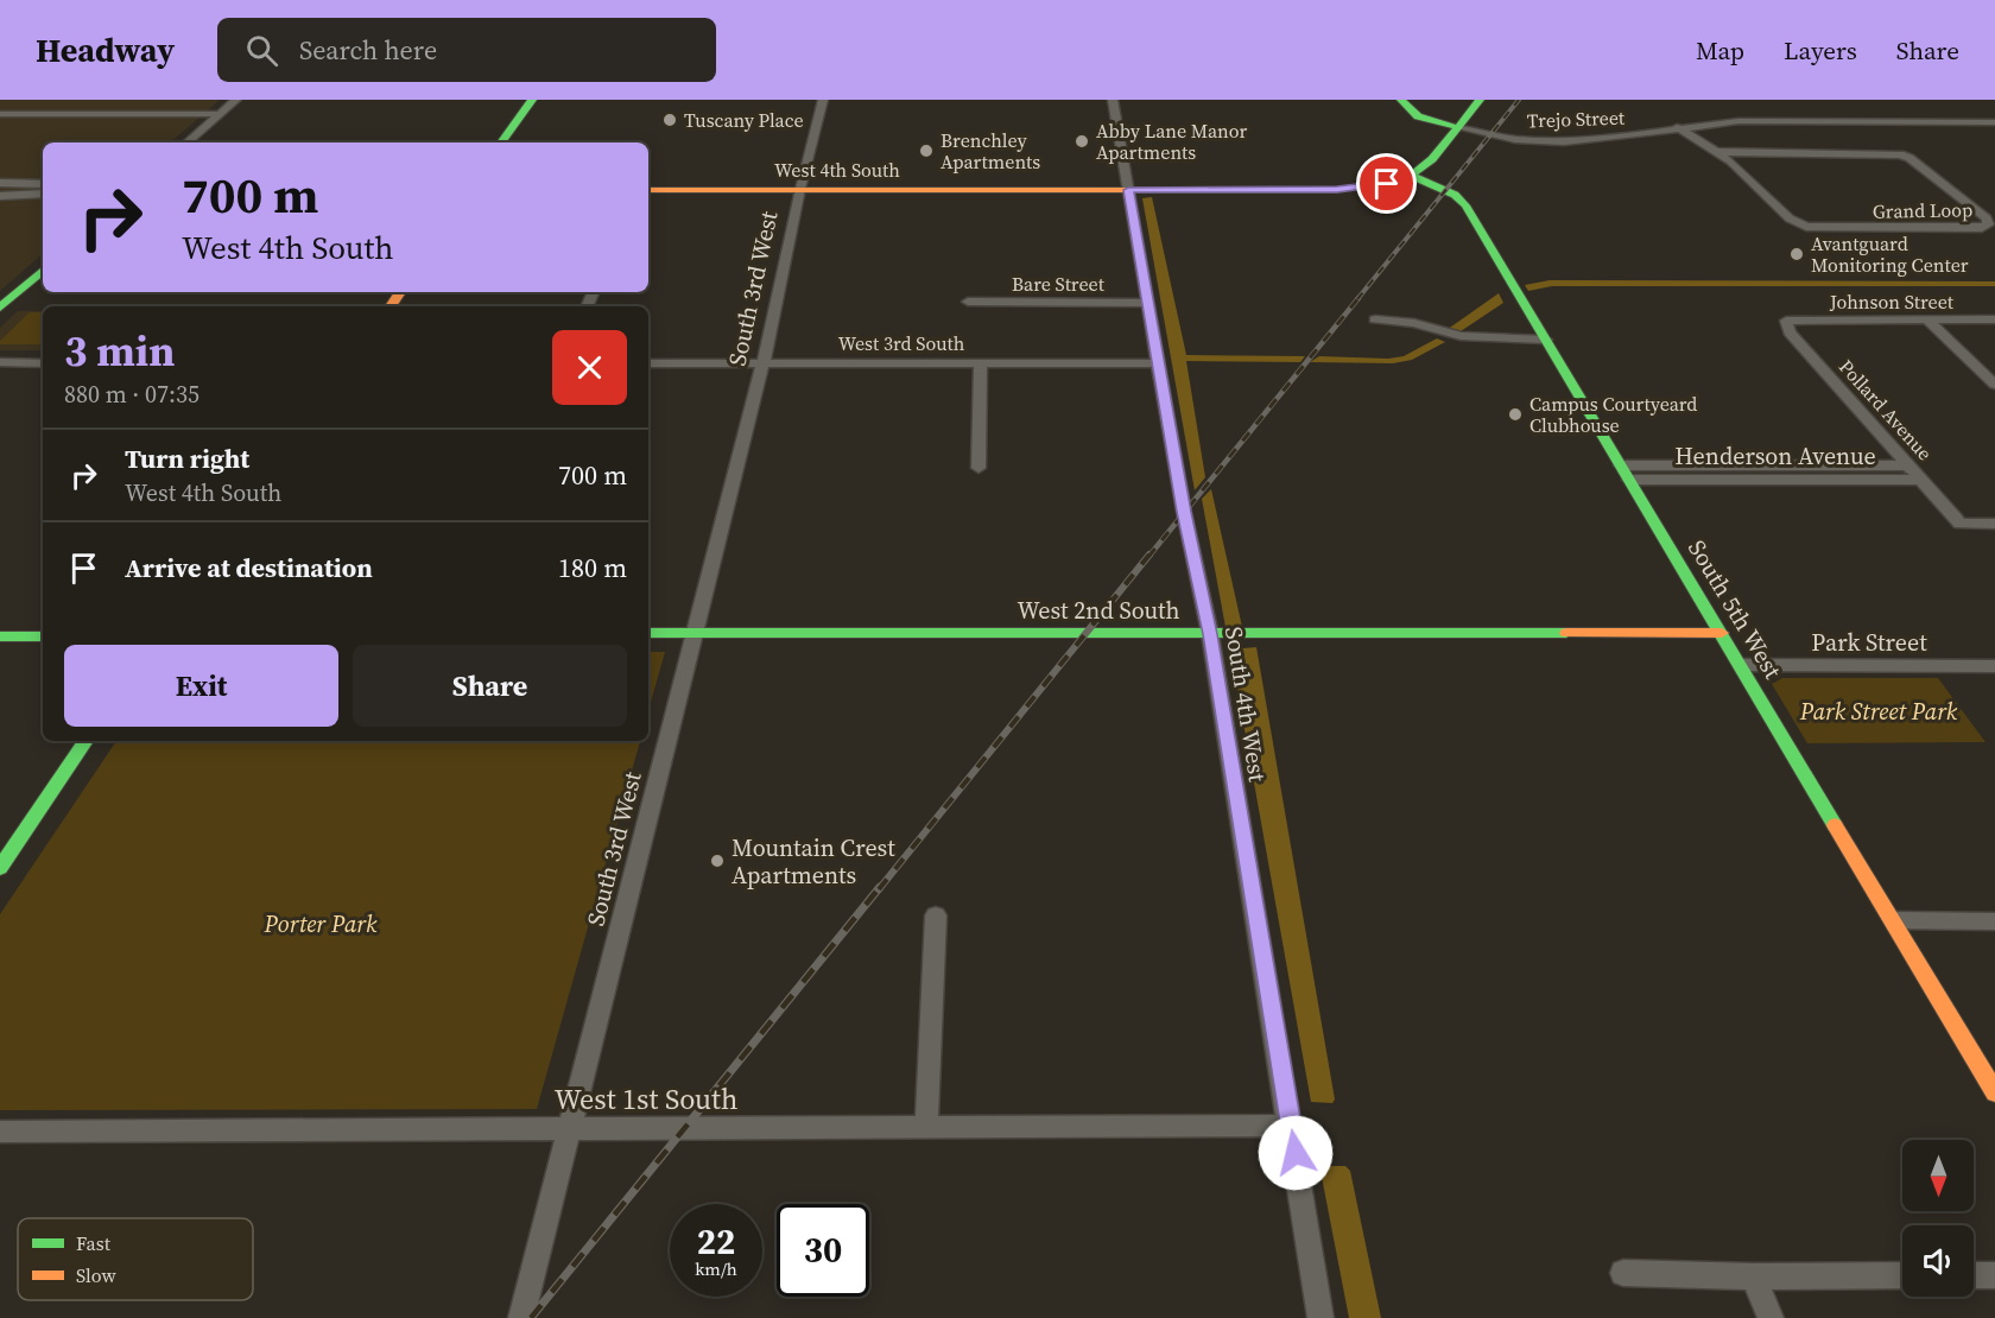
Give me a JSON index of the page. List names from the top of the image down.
{
  "streets": {
    "street": [
      "Trejo Street",
      "West 4th South",
      "Grand Loop",
      "Bare Street",
      "South 3rd West",
      "Johnson Street",
      "West 3rd South",
      "Pollard Avenue",
      "Henderson Avenue",
      "South 5th West",
      "West 2nd South",
      "Park Street",
      "South 4th West",
      "West 1st South"
    ]
  },
  "crossings": [
    ["Trejo Street", "Grand Loop"],
    ["West 4th South", "South 3rd West"],
    ["West 4th South", "South 5th West"],
    ["West 4th South", "South 4th West"],
    ["Bare Street", "South 4th West"],
    ["South 3rd West", "West 3rd South"],
    ["South 3rd West", "West 2nd South"],
    ["South 3rd West", "West 1st South"],
    ["Johnson Street", "Pollard Avenue"],
    ["West 3rd South", "South 4th West"],
    ["Pollard Avenue", "Henderson Avenue"],
    ["Henderson Avenue", "South 5th West"],
    ["South 5th West", "West 2nd South"],
    ["South 5th West", "Park Street"],
    ["West 2nd South", "South 4th West"],
    ["South 4th West", "West 1st South"]
  ],
  "parks": ["Park Street Park", "Porter Park"],
  "places": [
    "Tuscany Place",
    "Abby Lane Manor Apartments",
    "Brenchley Apartments",
    "Avantguard Monitoring Center",
    "Campus Courtyeard Clubhouse",
    "Mountain Crest Apartments"
  ],
  "legend": ["Fast", "Slow"],
  "north": "bottom",
  "page": {
    "header": "Headway",
    "search": "Search here",
    "nav": ["Map", "Layers", "Share"],
    "turn": ["700 m", "West 4th South"],
    "heading": ["3 min", "880 m · 07:35"],
    "list": [
      {
        "name": "Turn right",
        "note": "West 4th South",
        "value": "700 m"
      },
      {
        "name": "Arrive at destination",
        "value": "180 m"
      }
    ],
    "buttons": ["Exit", "Share"],
    "speed": "22 km/h",
    "limit": "30"
  }
}
